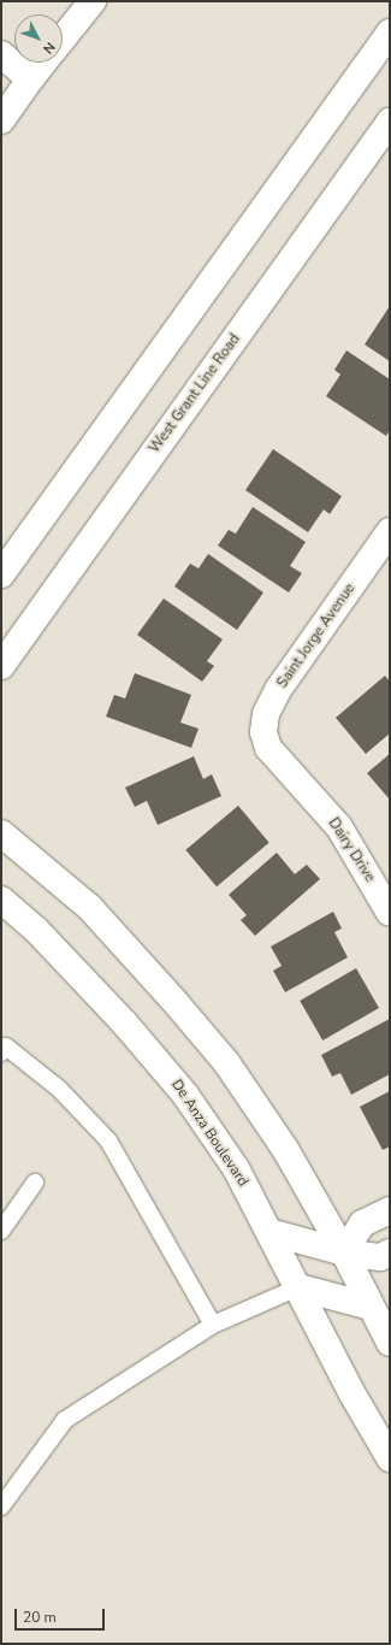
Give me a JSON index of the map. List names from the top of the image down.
{
  "streets": {
    "street": [
      "West Grant Line Road",
      "Saint Jorge Avenue",
      "Dairy Drive",
      "De Anza Boulevard"
    ]
  },
  "crossings": [
    ["Saint Jorge Avenue", "Dairy Drive"]
  ],
  "scale_bar": "20 m",
  "north": "bottom right"
}
